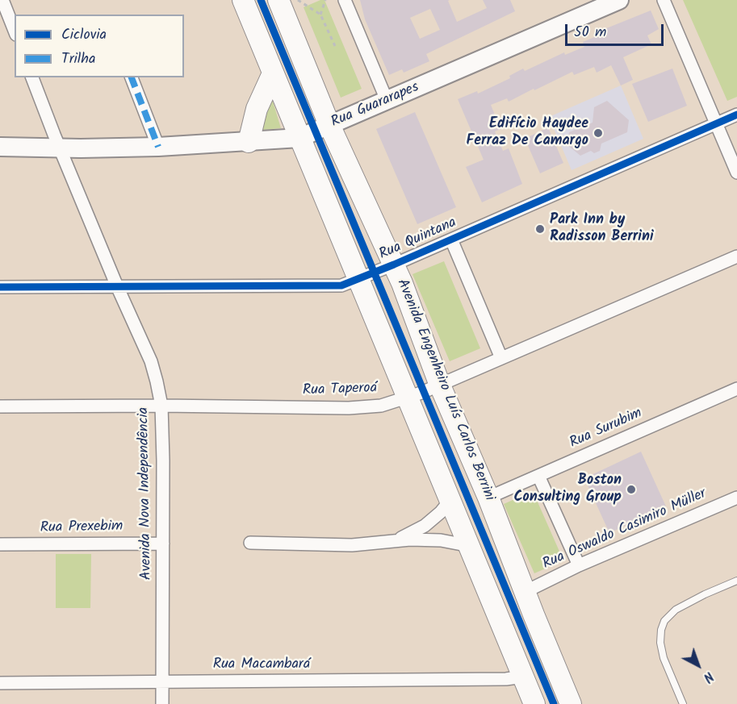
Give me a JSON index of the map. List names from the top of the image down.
{
  "streets": {
    "main road": ["Avenida Engenheiro Luís Carlos Berrini"],
    "street": [
      "Rua Guararapes",
      "Rua Quintana",
      "Rua Taperoá",
      "Rua Surubim",
      "Avenida Nova Independência",
      "Rua Prexebim",
      "Rua Oswaldo Casimiro Müller",
      "Rua Macambará"
    ]
  },
  "crossings": [
    ["Rua Guararapes", "Avenida Engenheiro Luís Carlos Berrini"],
    ["Rua Guararapes", "Avenida Nova Independência"],
    ["Rua Quintana", "Avenida Engenheiro Luís Carlos Berrini"],
    ["Rua Quintana", "Avenida Nova Independência"],
    ["Rua Taperoá", "Avenida Engenheiro Luís Carlos Berrini"],
    ["Rua Taperoá", "Avenida Nova Independência"],
    ["Avenida Engenheiro Luís Carlos Berrini", "Rua Surubim"],
    ["Avenida Engenheiro Luís Carlos Berrini", "Rua Oswaldo Casimiro Müller"],
    ["Avenida Nova Independência", "Rua Prexebim"],
    ["Avenida Nova Independência", "Rua Macambará"]
  ],
  "places": ["Edifício Haydee Ferraz De Camargo", "Park Inn by Radisson Berrini", "Boston Consulting Group"],
  "legend": ["Ciclovia", "Trilha"],
  "scale_bar": "50 m",
  "north": "bottom right"
}
